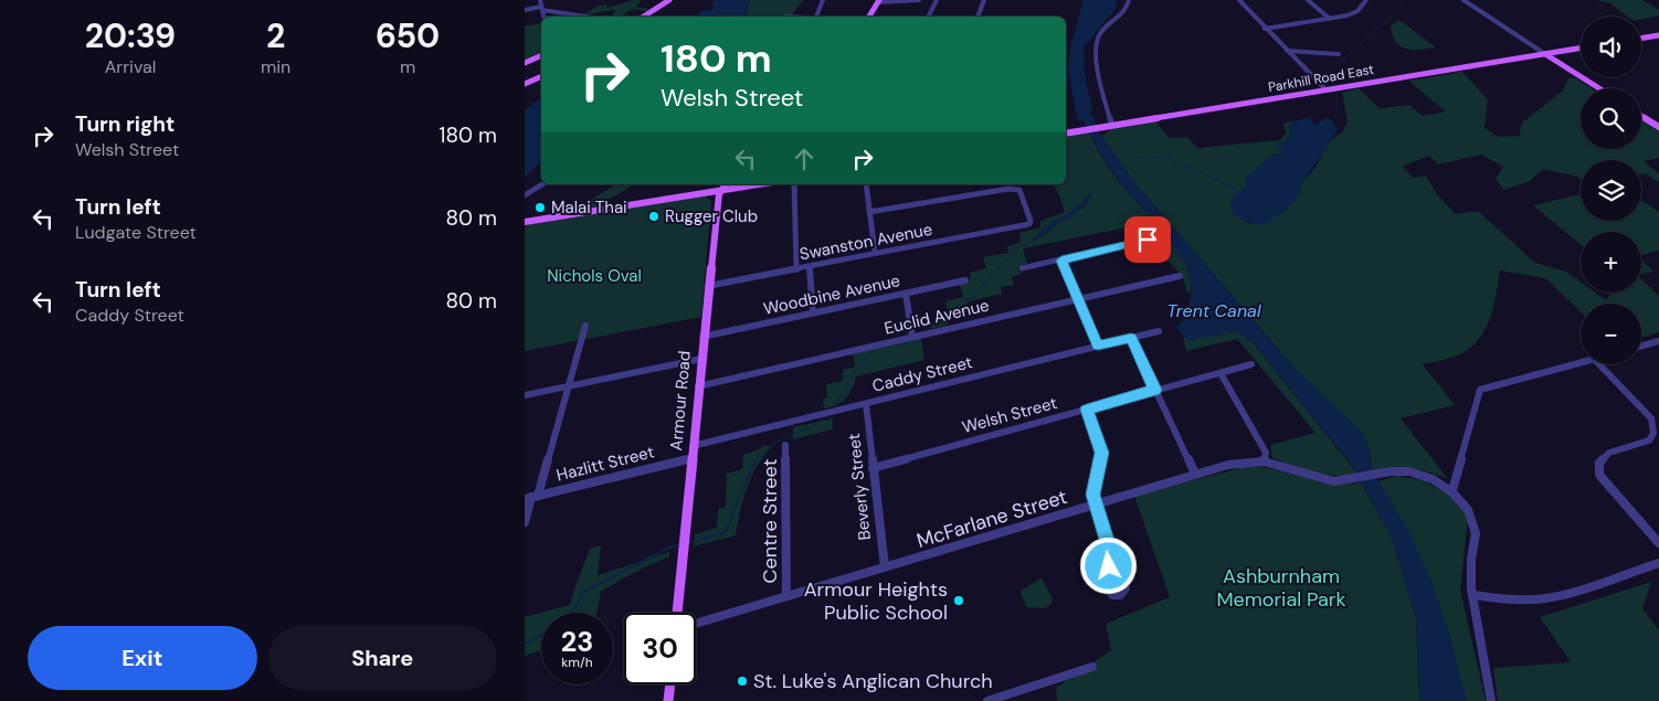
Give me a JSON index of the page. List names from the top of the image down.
{
  "streets": {
    "main road": ["Parkhill Road East", "Armour Road"],
    "street": [
      "Swanston Avenue",
      "Woodbine Avenue",
      "Euclid Avenue",
      "Caddy Street",
      "Welsh Street",
      "Hazlitt Street",
      "Beverly Street",
      "McFarlane Street",
      "Centre Street"
    ]
  },
  "crossings": [
    ["Swanston Avenue", "Armour Road"],
    ["Woodbine Avenue", "Armour Road"],
    ["Euclid Avenue", "Armour Road"],
    ["Caddy Street", "Armour Road"],
    ["Caddy Street", "Beverly Street"],
    ["Armour Road", "Hazlitt Street"],
    ["Welsh Street", "Beverly Street"],
    ["Beverly Street", "McFarlane Street"],
    ["McFarlane Street", "Centre Street"]
  ],
  "water": ["Trent Canal"],
  "parks": ["Nichols Oval", "Ashburnham Memorial Park"],
  "places": [
    "Malai Thai",
    "Rugger Club",
    "Armour Heights Public School",
    "St. Luke's Anglican Church"
  ],
  "page": {
    "eta": [
      "20:39",
      "Arrival",
      "2",
      "min",
      "650",
      "m"
    ],
    "map_buttons": ["+", "−"],
    "turn": ["180 m", "Welsh Street"],
    "list": [
      {
        "name": "Turn right",
        "note": "Welsh Street",
        "value": "180 m"
      },
      {
        "name": "Turn left",
        "note": "Ludgate Street",
        "value": "80 m"
      },
      {
        "name": "Turn left",
        "note": "Caddy Street",
        "value": "80 m"
      }
    ],
    "speed": "23 km/h",
    "limit": "30",
    "buttons": ["Exit", "Share"]
  }
}
